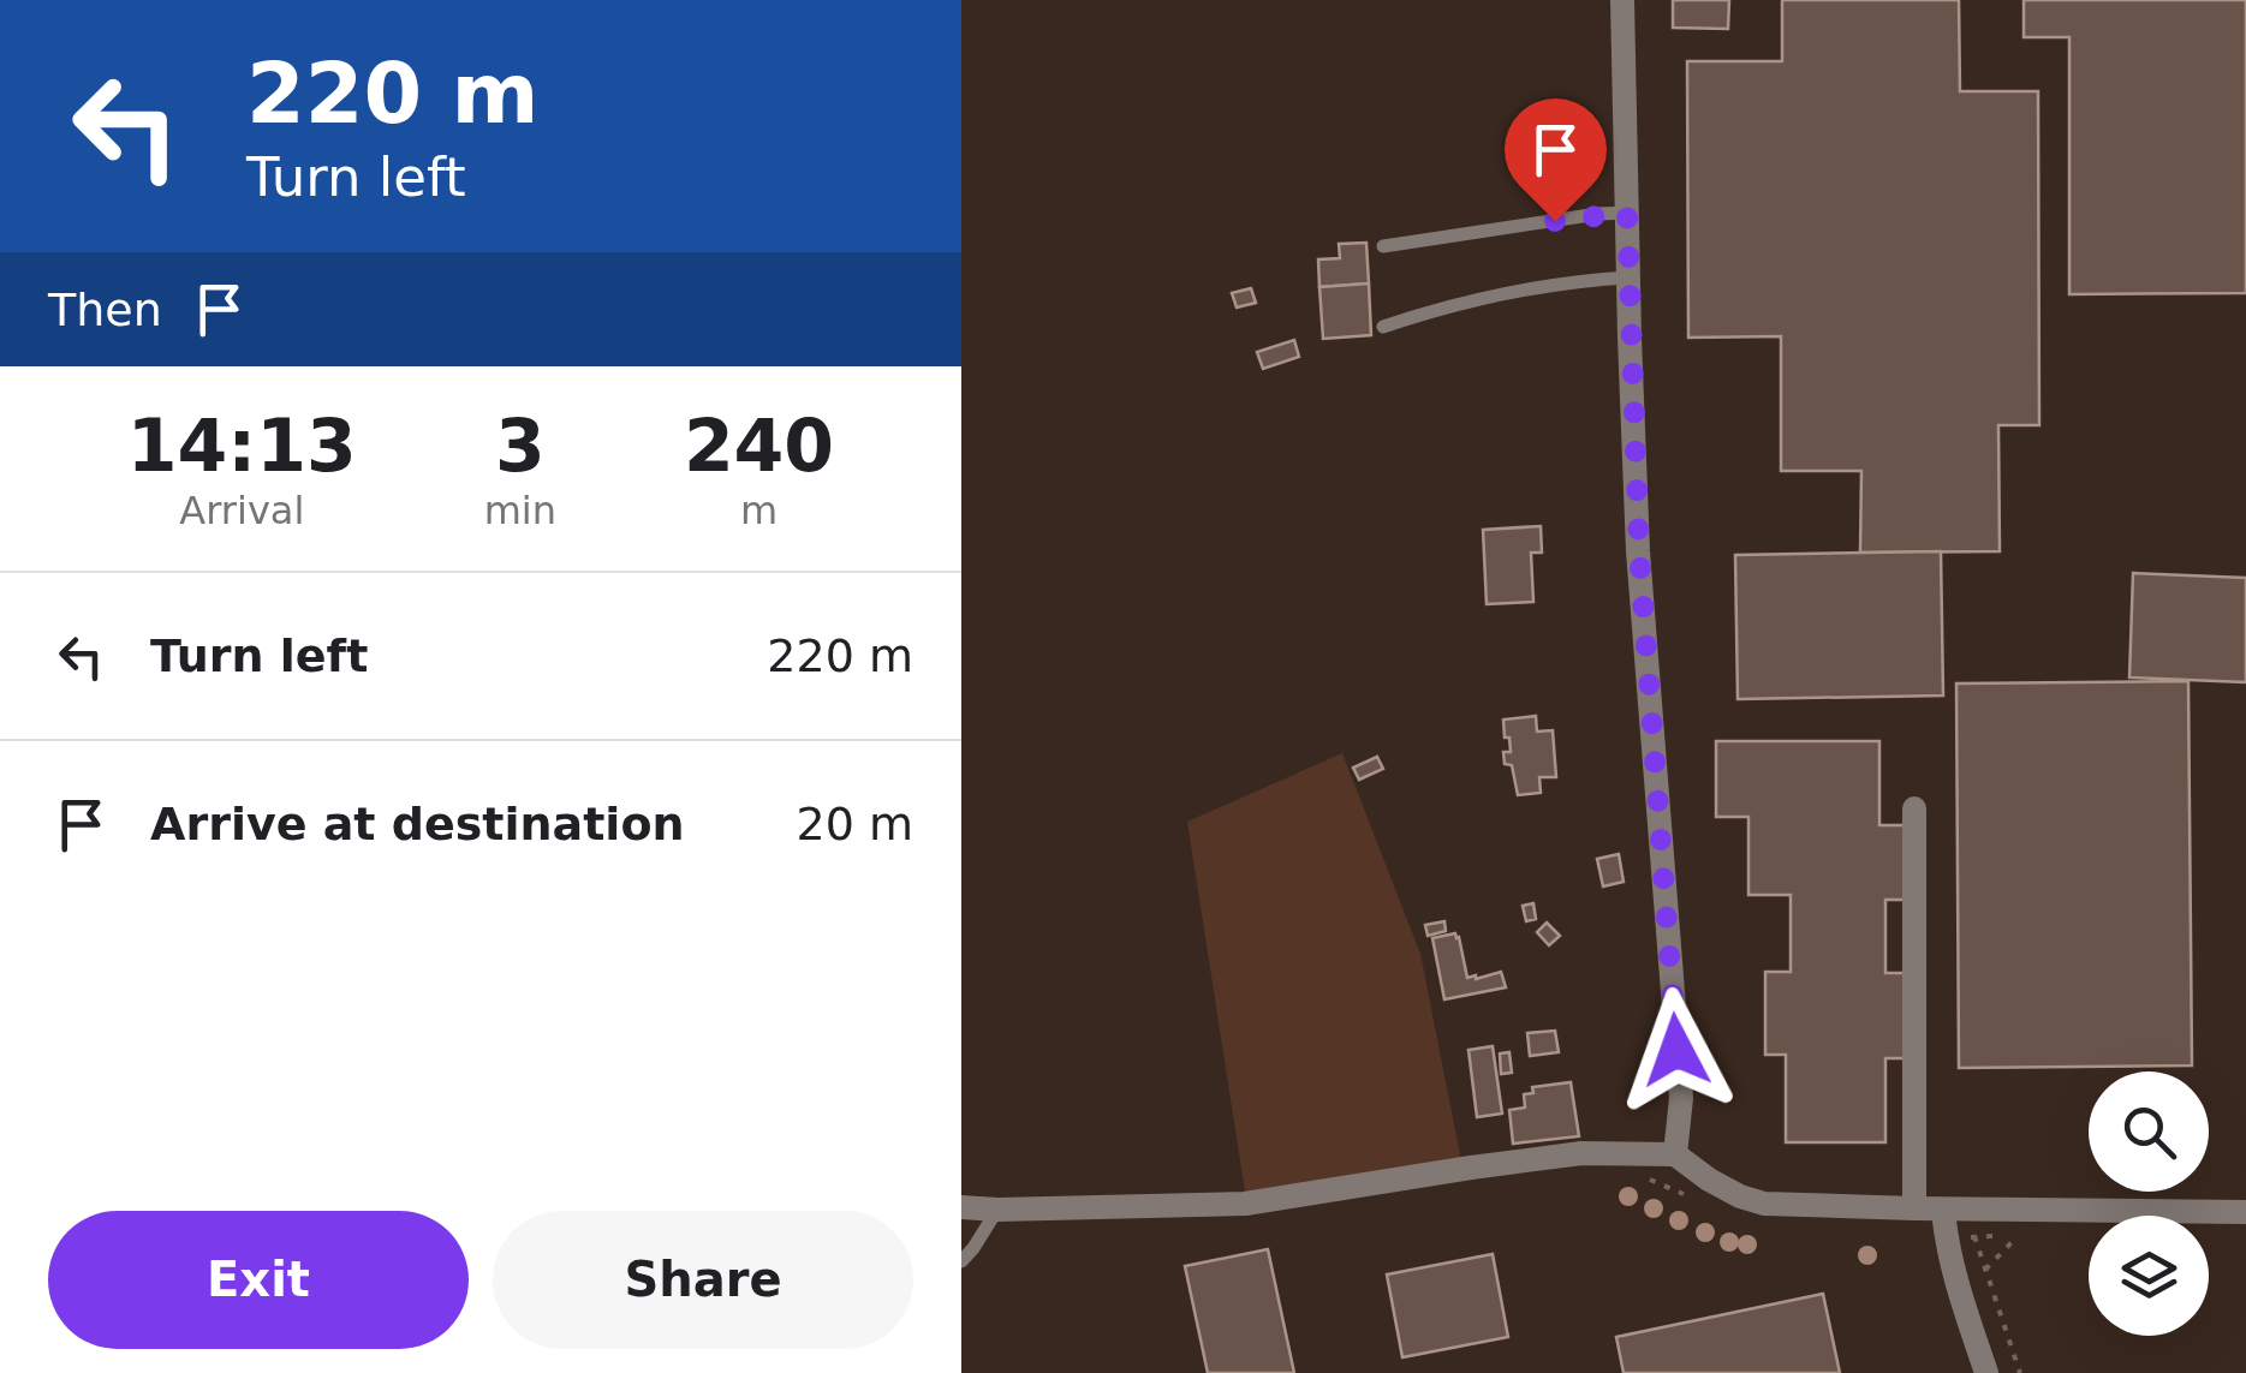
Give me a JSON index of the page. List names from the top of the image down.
{
  "page": {
    "turn": ["220 m", "Turn left"],
    "then": "Then",
    "eta": [
      "14:13",
      "Arrival",
      "3",
      "min",
      "240",
      "m"
    ],
    "list": [
      {
        "name": "Turn left",
        "value": "220 m"
      },
      {
        "name": "Arrive at destination",
        "value": "20 m"
      }
    ],
    "buttons": ["Exit", "Share"]
  }
}
